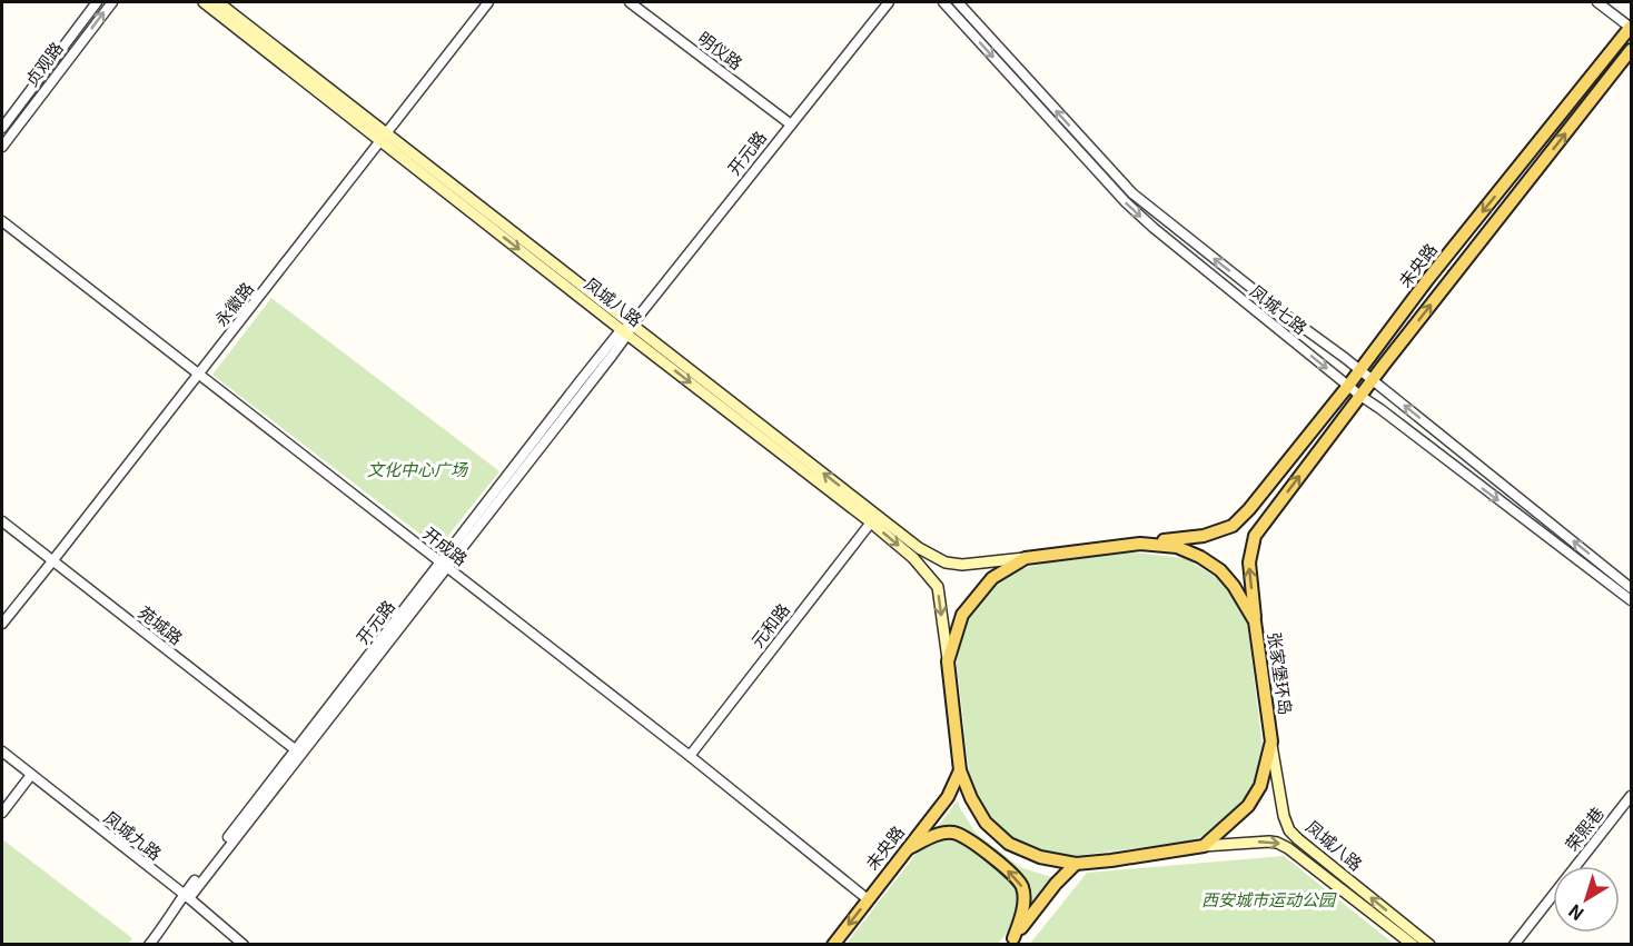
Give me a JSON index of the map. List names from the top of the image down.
{
  "streets": {
    "main road": ["未央路", "凤城八路", "张家堡环岛"],
    "street": [
      "明仪路",
      "贞观路",
      "开元路",
      "永徽路",
      "凤城七路",
      "开成路",
      "苑城路",
      "元和路",
      "荣熙巷",
      "凤城九路"
    ]
  },
  "crossings": [
    ["明仪路", "开元路"],
    ["开元路", "凤城八路"],
    ["开元路", "开成路"],
    ["开元路", "苑城路"],
    ["开元路", "凤城九路"],
    ["未央路", "凤城七路"],
    ["未央路", "开成路"],
    ["未央路", "张家堡环岛"],
    ["凤城八路", "永徽路"],
    ["凤城八路", "元和路"],
    ["凤城八路", "张家堡环岛"],
    ["永徽路", "开成路"],
    ["永徽路", "苑城路"],
    ["开成路", "元和路"]
  ],
  "parks": ["文化中心广场", "西安城市运动公园"],
  "north": "bottom left"
}
